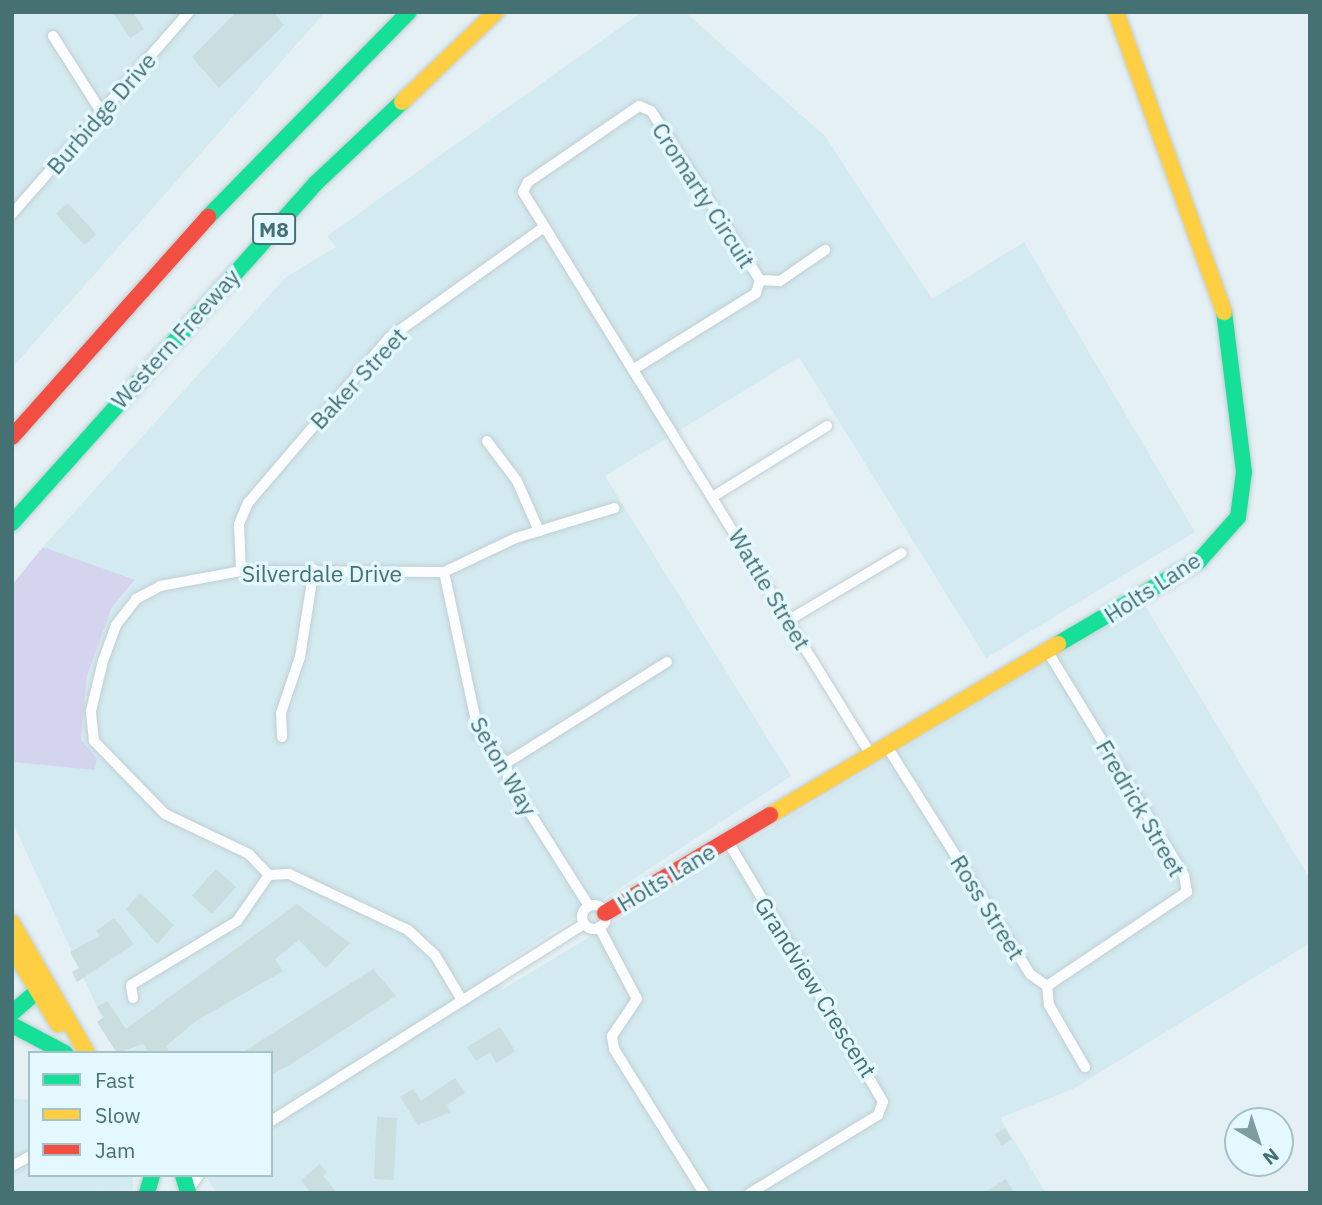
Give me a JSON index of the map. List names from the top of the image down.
{
  "streets": {
    "main road": ["M8", "Western Freeway", "Holts Lane"],
    "street": [
      "Burbidge Drive",
      "Cromarty Circuit",
      "Baker Street",
      "Silverdale Drive",
      "Wattle Street",
      "Seton Way",
      "Fredrick Street",
      "Ross Street",
      "Grandview Crescent"
    ]
  },
  "crossings": [
    ["Cromarty Circuit", "Baker Street"],
    ["Cromarty Circuit", "Wattle Street"],
    ["Baker Street", "Silverdale Drive"],
    ["Silverdale Drive", "Seton Way"],
    ["Holts Lane", "Wattle Street"],
    ["Holts Lane", "Fredrick Street"],
    ["Holts Lane", "Ross Street"],
    ["Holts Lane", "Grandview Crescent"],
    ["Fredrick Street", "Ross Street"]
  ],
  "legend": ["Fast", "Slow", "Jam"],
  "north": "bottom right"
}
